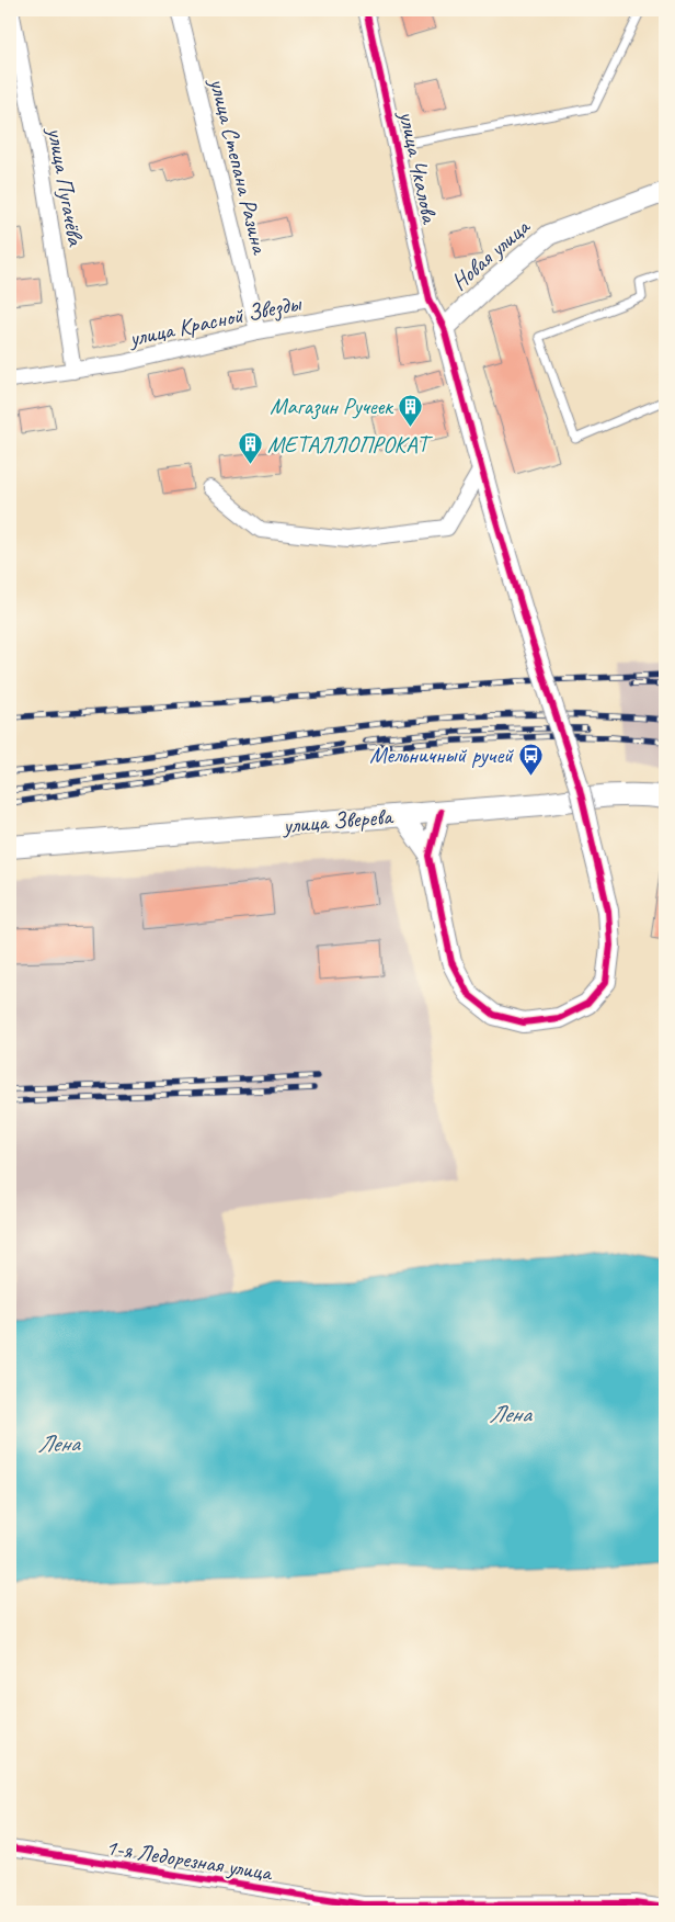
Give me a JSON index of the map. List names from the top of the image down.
{
  "streets": {
    "main road": ["улица Зверева"],
    "street": [
      "улица Степана Разина",
      "улица Чкалова",
      "улица Пугачёва",
      "Новая улица",
      "улица Красной Звезды",
      "1-я Ледорезная улица"
    ]
  },
  "crossings": [
    ["улица Степана Разина", "улица Красной Звезды"],
    ["улица Чкалова", "Новая улица"],
    ["улица Чкалова", "улица Красной Звезды"],
    ["улица Пугачёва", "улица Красной Звезды"]
  ],
  "water": ["Лена"],
  "places": {
    "building": ["Магазин Ручеек", "МЕТАЛЛОПРОКАТ"],
    "bus stop": ["Мельничный ручей"]
  }
}
